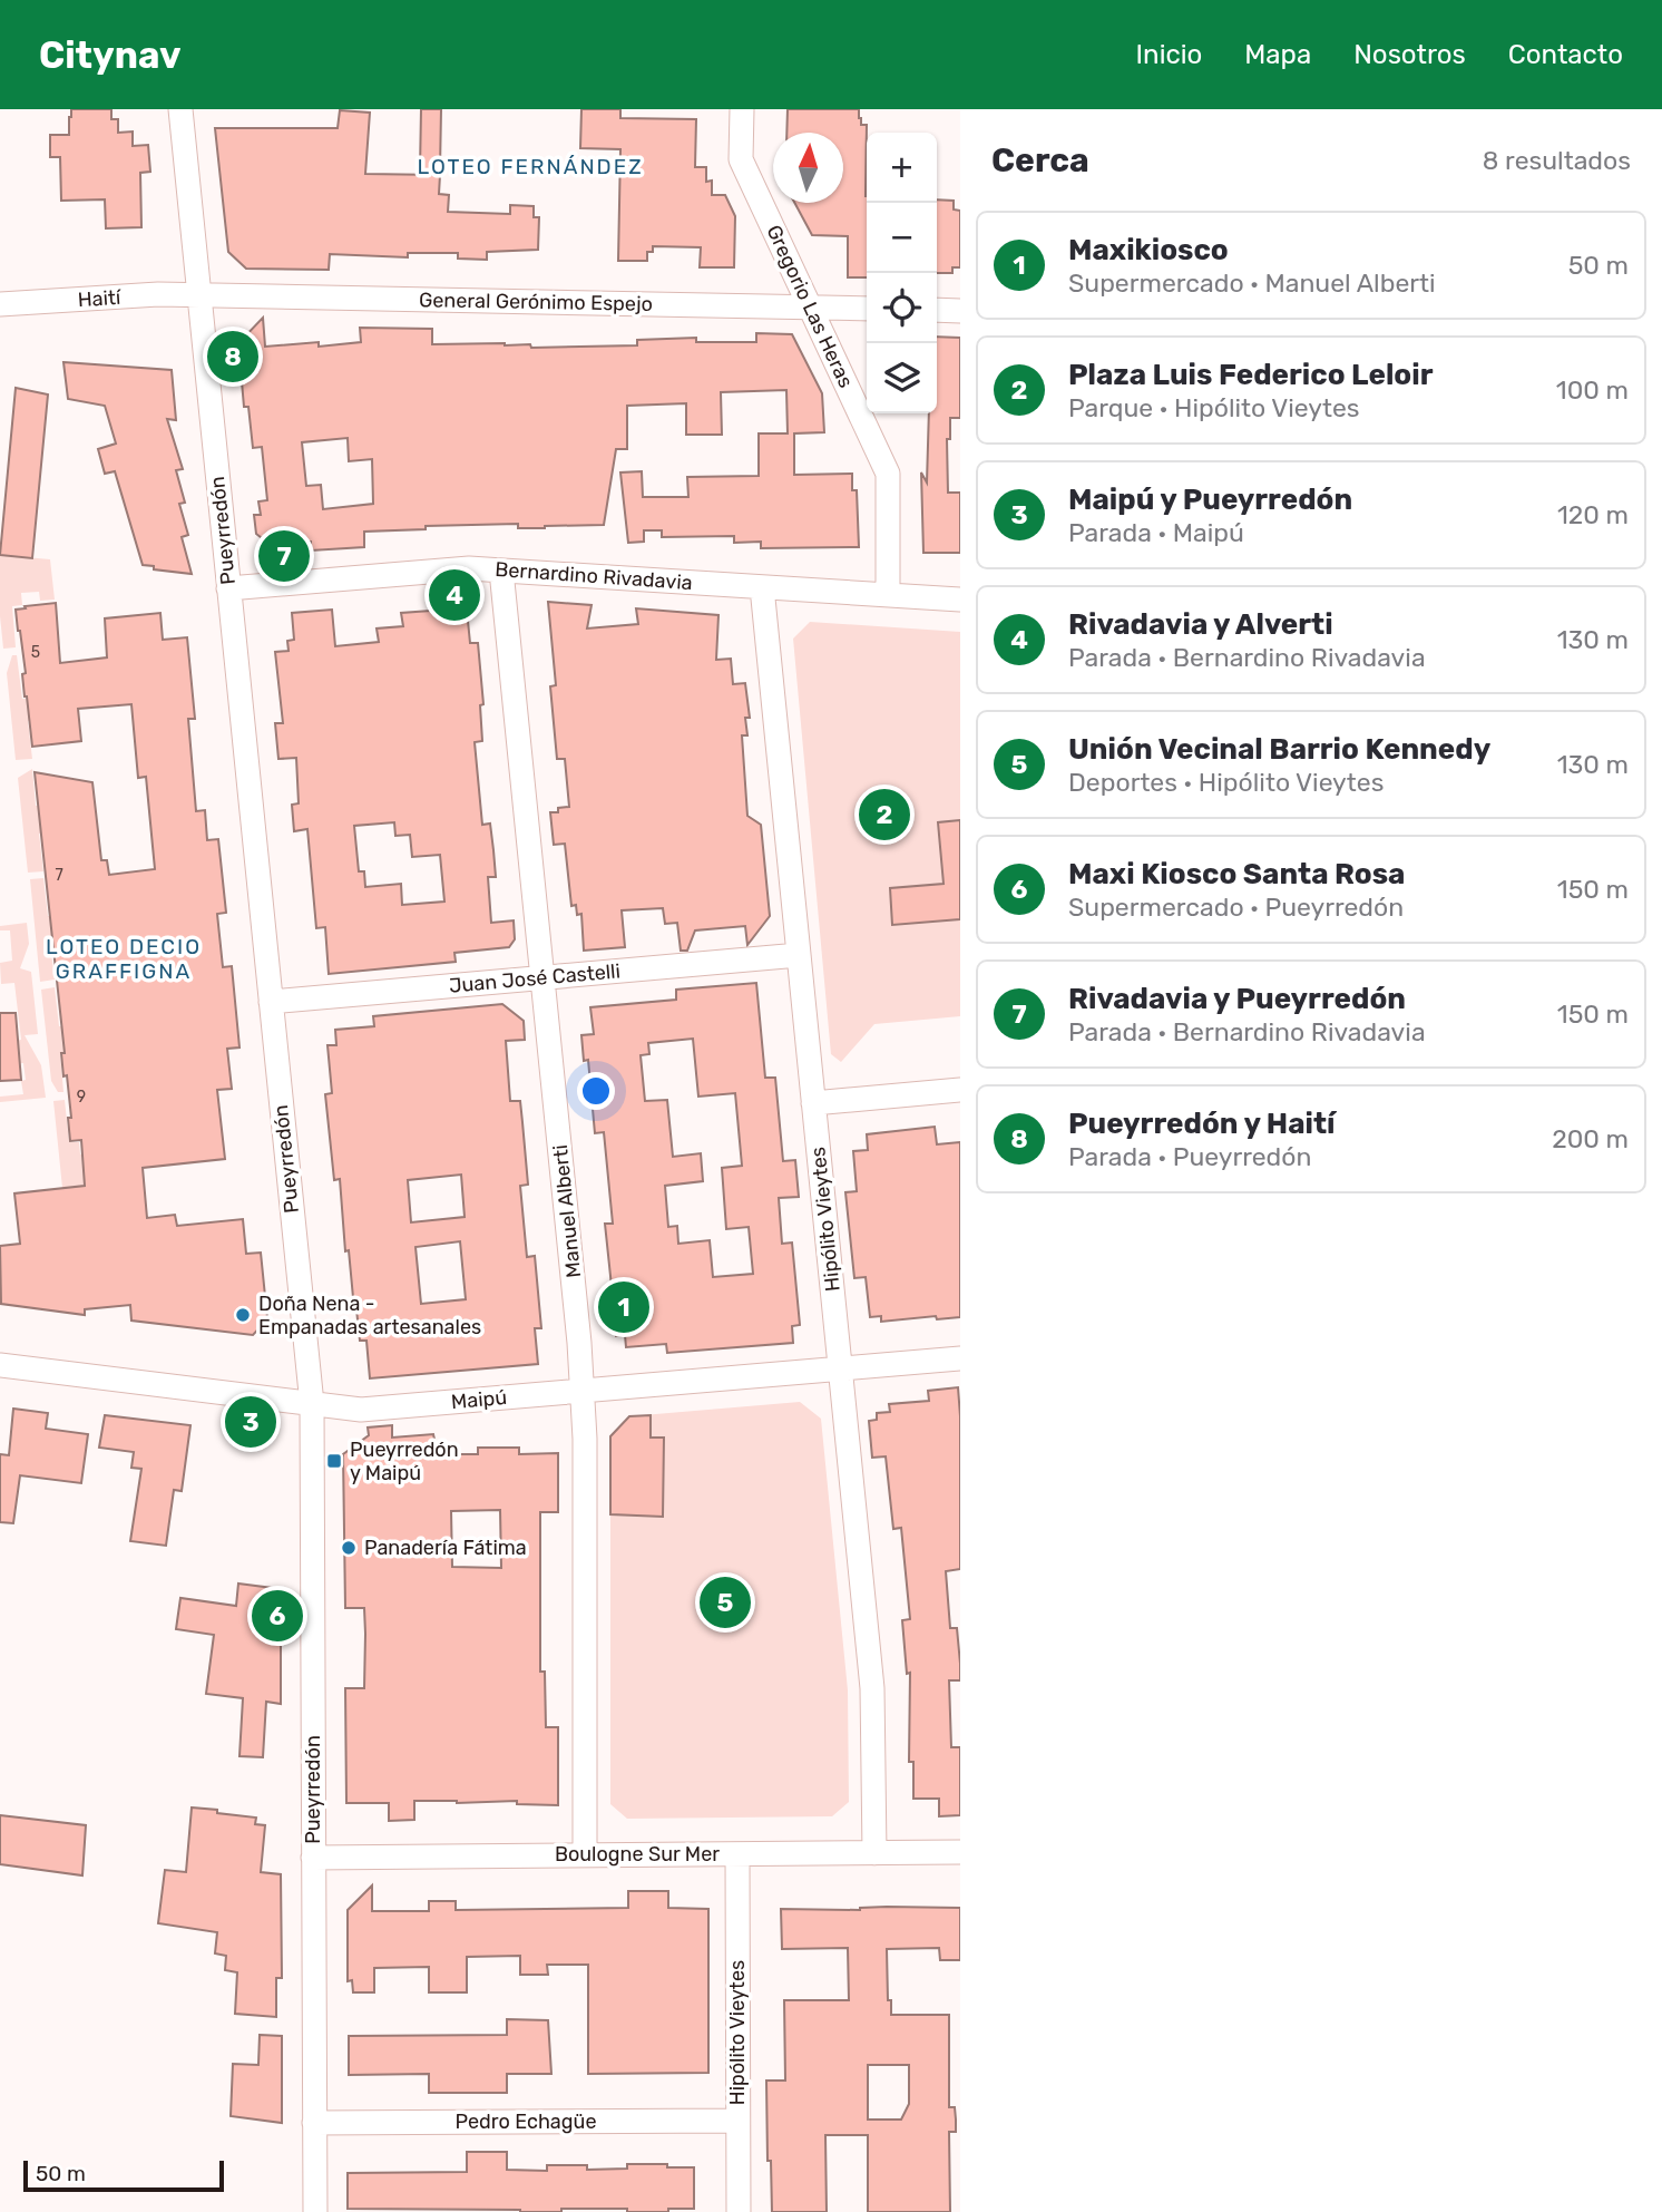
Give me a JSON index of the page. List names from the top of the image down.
{
  "streets": {
    "street": [
      "Haití",
      "General Gerónimo Espejo",
      "Gregorio Las Heras",
      "Pueyrredón",
      "Bernardino Rivadavia",
      "Juan José Castelli",
      "Manuel Alberti",
      "Hipólito Vieytes",
      "Maipú",
      "Boulogne Sur Mer",
      "Pedro Echagüe"
    ]
  },
  "crossings": [
    ["Haití", "General Gerónimo Espejo"],
    ["Haití", "Pueyrredón"],
    ["General Gerónimo Espejo", "Gregorio Las Heras"],
    ["General Gerónimo Espejo", "Pueyrredón"],
    ["Gregorio Las Heras", "Bernardino Rivadavia"],
    ["Pueyrredón", "Bernardino Rivadavia"],
    ["Pueyrredón", "Juan José Castelli"],
    ["Pueyrredón", "Maipú"],
    ["Pueyrredón", "Boulogne Sur Mer"],
    ["Pueyrredón", "Pedro Echagüe"],
    ["Bernardino Rivadavia", "Manuel Alberti"],
    ["Bernardino Rivadavia", "Hipólito Vieytes"],
    ["Juan José Castelli", "Manuel Alberti"],
    ["Juan José Castelli", "Hipólito Vieytes"],
    ["Manuel Alberti", "Maipú"],
    ["Manuel Alberti", "Boulogne Sur Mer"],
    ["Hipólito Vieytes", "Maipú"],
    ["Hipólito Vieytes", "Boulogne Sur Mer"],
    ["Hipólito Vieytes", "Pedro Echagüe"]
  ],
  "districts": ["LOTEO FERNÁNDEZ", "LOTEO DECIO GRAFFIGNA"],
  "places": {
    "other": ["Doña Nena - Empanadas artesanales", "Panadería Fátima"],
    "transit": ["Pueyrredón y Maipú"]
  },
  "house_numbers": ["5", "7", "9"],
  "scale_bar": "50 m",
  "north": "top",
  "page": {
    "header": "Citynav",
    "nav": [
      "Inicio",
      "Mapa",
      "Nosotros",
      "Contacto"
    ],
    "heading": ["Cerca", "8 resultados"],
    "map_buttons": ["+", "−"],
    "list": [
      {
        "mark": "1",
        "name": "Maxikiosco",
        "note": "Supermercado · Manuel Alberti",
        "value": "50 m"
      },
      {
        "mark": "2",
        "name": "Plaza Luis Federico Leloir",
        "note": "Parque · Hipólito Vieytes",
        "value": "100 m"
      },
      {
        "mark": "3",
        "name": "Maipú y Pueyrredón",
        "note": "Parada · Maipú",
        "value": "120 m"
      },
      {
        "mark": "4",
        "name": "Rivadavia y Alverti",
        "note": "Parada · Bernardino Rivadavia",
        "value": "130 m"
      },
      {
        "mark": "5",
        "name": "Unión Vecinal Barrio Kennedy",
        "note": "Deportes · Hipólito Vieytes",
        "value": "130 m"
      },
      {
        "mark": "6",
        "name": "Maxi Kiosco Santa Rosa",
        "note": "Supermercado · Pueyrredón",
        "value": "150 m"
      },
      {
        "mark": "7",
        "name": "Rivadavia y Pueyrredón",
        "note": "Parada · Bernardino Rivadavia",
        "value": "150 m"
      },
      {
        "mark": "8",
        "name": "Pueyrredón y Haití",
        "note": "Parada · Pueyrredón",
        "value": "200 m"
      }
    ],
    "pins": [
      "8",
      "7",
      "4",
      "2",
      "1",
      "3",
      "5",
      "6"
    ],
    "scale": "50 m"
  }
}
